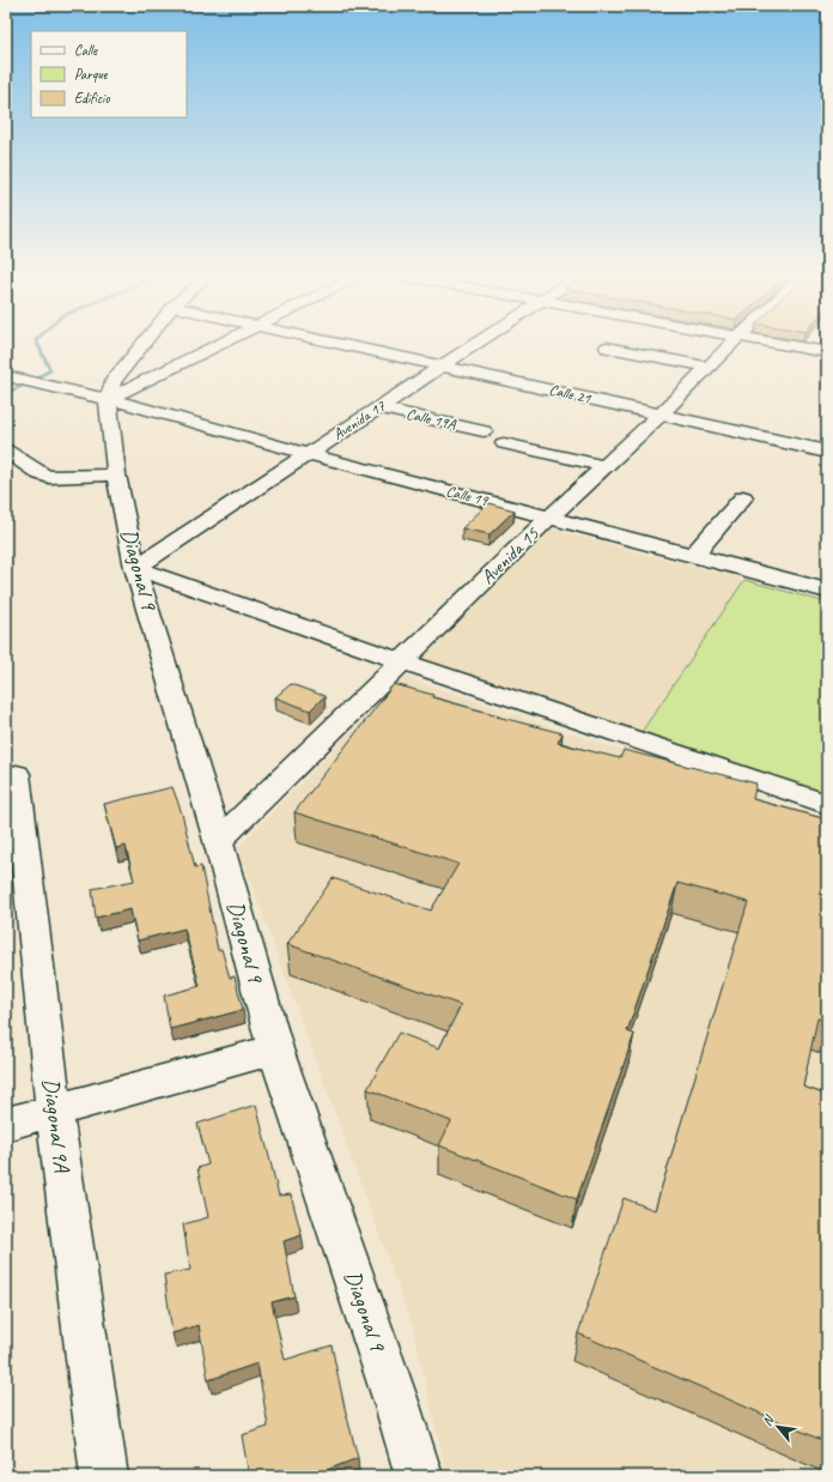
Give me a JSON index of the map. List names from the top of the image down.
{
  "streets": {
    "street": [
      "Calle 21",
      "Calle 19A",
      "Avenida 17",
      "Calle 19",
      "Avenida 15",
      "Diagonal 9",
      "Diagonal 9A"
    ]
  },
  "crossings": [
    ["Calle 21", "Avenida 17"],
    ["Calle 21", "Avenida 15"],
    ["Calle 19A", "Avenida 17"],
    ["Avenida 17", "Calle 19"],
    ["Avenida 17", "Diagonal 9"],
    ["Calle 19", "Avenida 15"],
    ["Calle 19", "Diagonal 9"],
    ["Avenida 15", "Diagonal 9"]
  ],
  "legend": ["Calle", "Parque", "Edificio"],
  "north": "top left"
}
